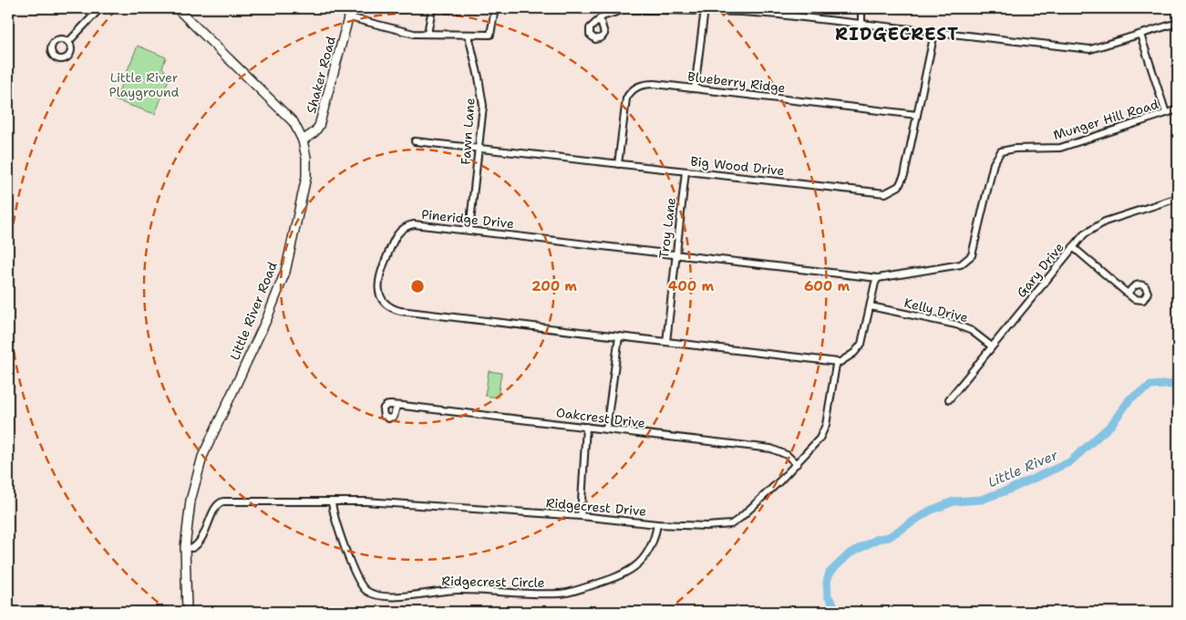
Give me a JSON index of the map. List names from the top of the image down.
{
  "streets": {
    "main road": ["Shaker Road", "Little River Road"],
    "street": [
      "Blueberry Ridge",
      "Munger Hill Road",
      "Fawn Lane",
      "Big Wood Drive",
      "Pineridge Drive",
      "Troy Lane",
      "Gary Drive",
      "Kelly Drive",
      "Oakcrest Drive",
      "Ridgecrest Drive",
      "Ridgecrest Circle"
    ]
  },
  "crossings": [
    ["Shaker Road", "Little River Road"],
    ["Blueberry Ridge", "Big Wood Drive"],
    ["Munger Hill Road", "Pineridge Drive"],
    ["Fawn Lane", "Big Wood Drive"],
    ["Fawn Lane", "Pineridge Drive"],
    ["Big Wood Drive", "Troy Lane"],
    ["Pineridge Drive", "Troy Lane"],
    ["Pineridge Drive", "Ridgecrest Drive"],
    ["Gary Drive", "Kelly Drive"],
    ["Little River Road", "Ridgecrest Drive"],
    ["Oakcrest Drive", "Ridgecrest Drive"],
    ["Ridgecrest Drive", "Ridgecrest Circle"]
  ],
  "districts": ["RIDGECREST"],
  "water": ["Little River"],
  "parks": ["Little River Playground"],
  "rings": ["200 m", "400 m", "600 m"]
}
